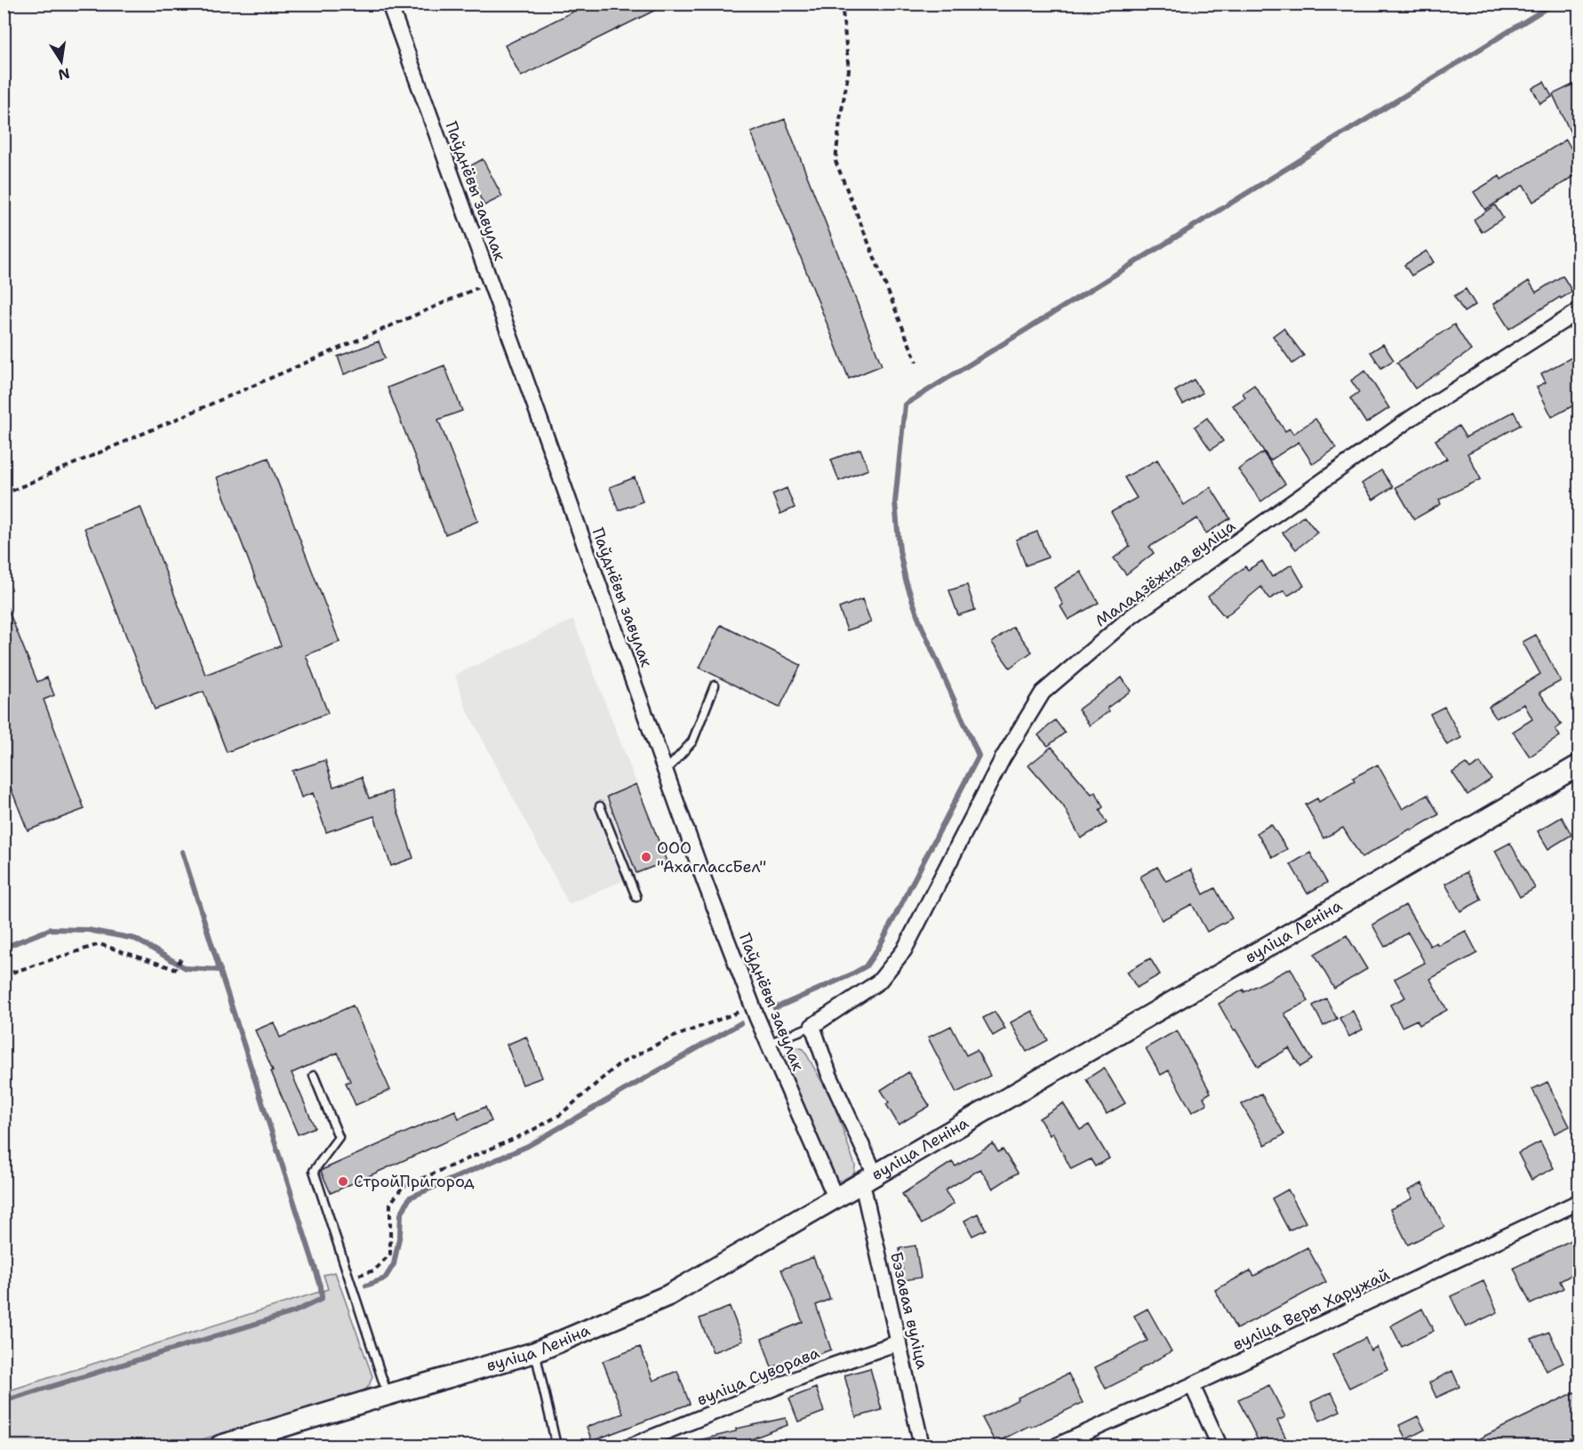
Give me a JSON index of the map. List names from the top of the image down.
{
  "streets": {
    "street": [
      "Паўднёвы завулак",
      "Маладзёжная вуліца",
      "вуліца Леніна",
      "вуліца Веры Харужай",
      "Бэзавая вуліца",
      "вуліца Суворава"
    ]
  },
  "crossings": [
    ["Паўднёвы завулак", "вуліца Леніна"],
    ["вуліца Леніна", "Бэзавая вуліца"],
    ["Бэзавая вуліца", "вуліца Суворава"]
  ],
  "places": ["ООО \"АхаглассБел\"", "СтройПригород"],
  "north": "bottom"
}
